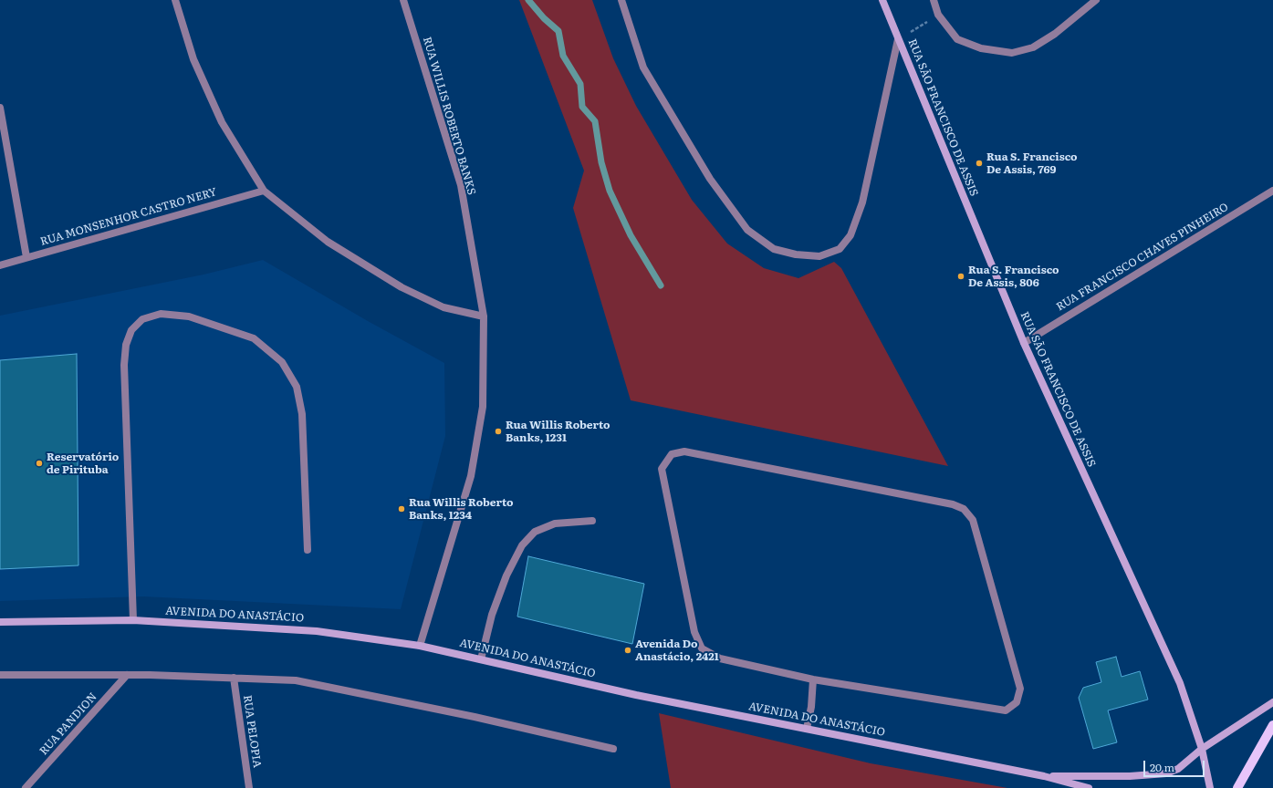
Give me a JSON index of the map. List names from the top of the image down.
{
  "streets": {
    "main road": ["RUA SÃO FRANCISCO DE ASSIS", "AVENIDA DO ANASTÁCIO"],
    "street": [
      "RUA WILLIS ROBERTO BANKS",
      "RUA MONSENHOR CASTRO NERY",
      "RUA FRANCISCO CHAVES PINHEIRO",
      "RUA PANDION",
      "RUA PELOPIA"
    ]
  },
  "crossings": [
    ["RUA WILLIS ROBERTO BANKS", "AVENIDA DO ANASTÁCIO"],
    ["RUA SÃO FRANCISCO DE ASSIS", "RUA FRANCISCO CHAVES PINHEIRO"],
    ["RUA SÃO FRANCISCO DE ASSIS", "AVENIDA DO ANASTÁCIO"]
  ],
  "places": [
    "Rua S. Francisco De Assis, 769",
    "Rua S. Francisco De Assis, 806",
    "Rua Willis Roberto Banks, 1231",
    "Reservatório de Pirituba",
    "Rua Willis Roberto Banks, 1234",
    "Avenida Do Anastácio, 2421"
  ],
  "scale_bar": "20 m"
}
